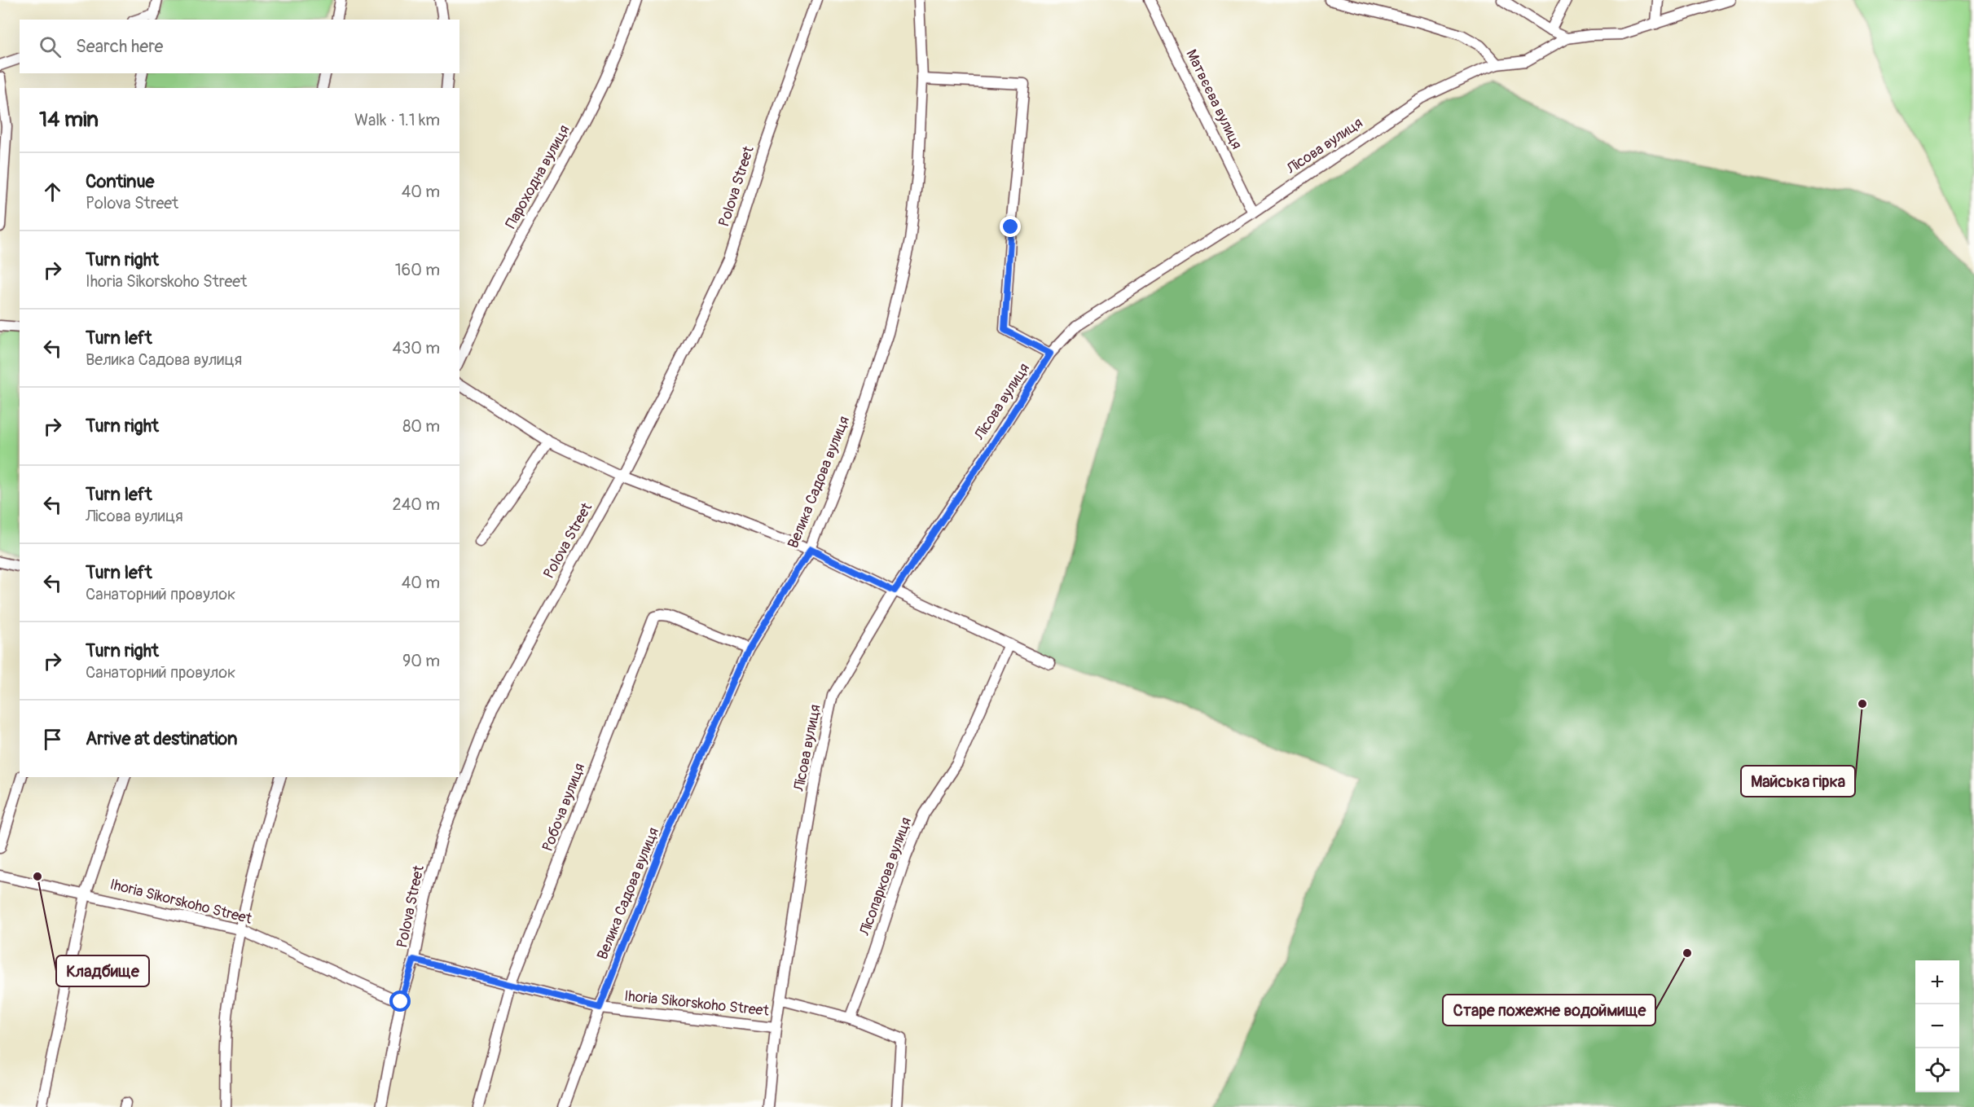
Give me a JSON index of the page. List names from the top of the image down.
{
  "streets": {
    "street": [
      "Матвєєва вулиця",
      "Лісова вулиця",
      "Пароходна вулиця",
      "Polova Street",
      "Велика Садова вулиця",
      "Робоча вулиця",
      "Лісопаркова вулиця",
      "Ihoria Sikorskoho Street"
    ]
  },
  "crossings": [
    ["Матвєєва вулиця", "Лісова вулиця"],
    ["Лісова вулиця", "Ihoria Sikorskoho Street"],
    ["Polova Street", "Ihoria Sikorskoho Street"],
    ["Велика Садова вулиця", "Робоча вулиця"],
    ["Велика Садова вулиця", "Ihoria Sikorskoho Street"],
    ["Робоча вулиця", "Ihoria Sikorskoho Street"]
  ],
  "places": ["Майська гірка", "Кладбище", "Старе пожежне водоймище"],
  "page": {
    "search": "Search here",
    "heading": ["14 min", "Walk · 1.1 km"],
    "list": [
      ["Continue", "Polova Street", "40 m"],
      ["Turn right", "Ihoria Sikorskoho Street", "160 m"],
      ["Turn left", "Велика Садова вулиця", "430 m"],
      ["Turn right", "80 m"],
      ["Turn left", "Лісова вулиця", "240 m"],
      ["Turn left", "Санаторний провулок", "40 m"],
      ["Turn right", "Санаторний провулок", "90 m"],
      "Arrive at destination"
    ],
    "map_buttons": ["+", "−"]
  }
}
